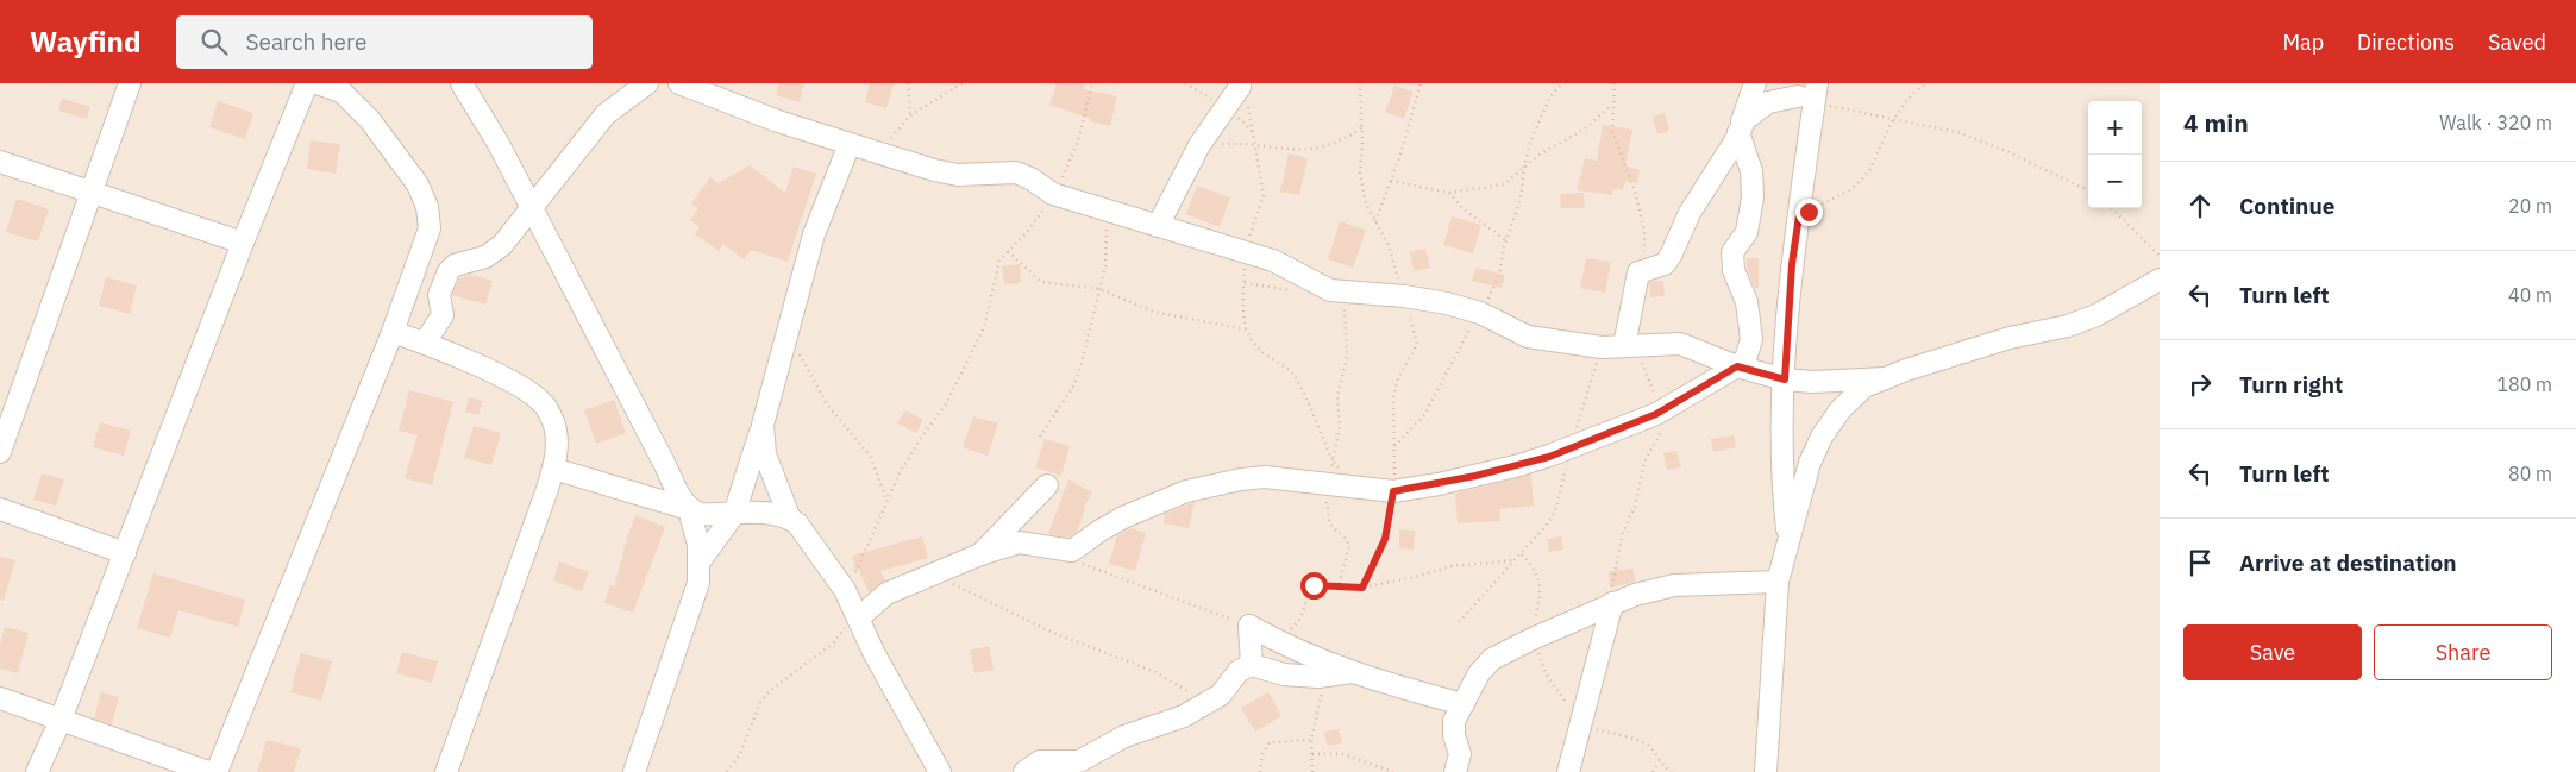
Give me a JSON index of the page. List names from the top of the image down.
{
  "page": {
    "header": "Wayfind",
    "search": "Search here",
    "nav": ["Map", "Directions", "Saved"],
    "heading": ["4 min", "Walk · 320 m"],
    "map_buttons": ["+", "−"],
    "list": [
      ["Continue", "20 m"],
      ["Turn left", "40 m"],
      ["Turn right", "180 m"],
      ["Turn left", "80 m"],
      "Arrive at destination"
    ],
    "buttons": ["Save", "Share"]
  }
}
